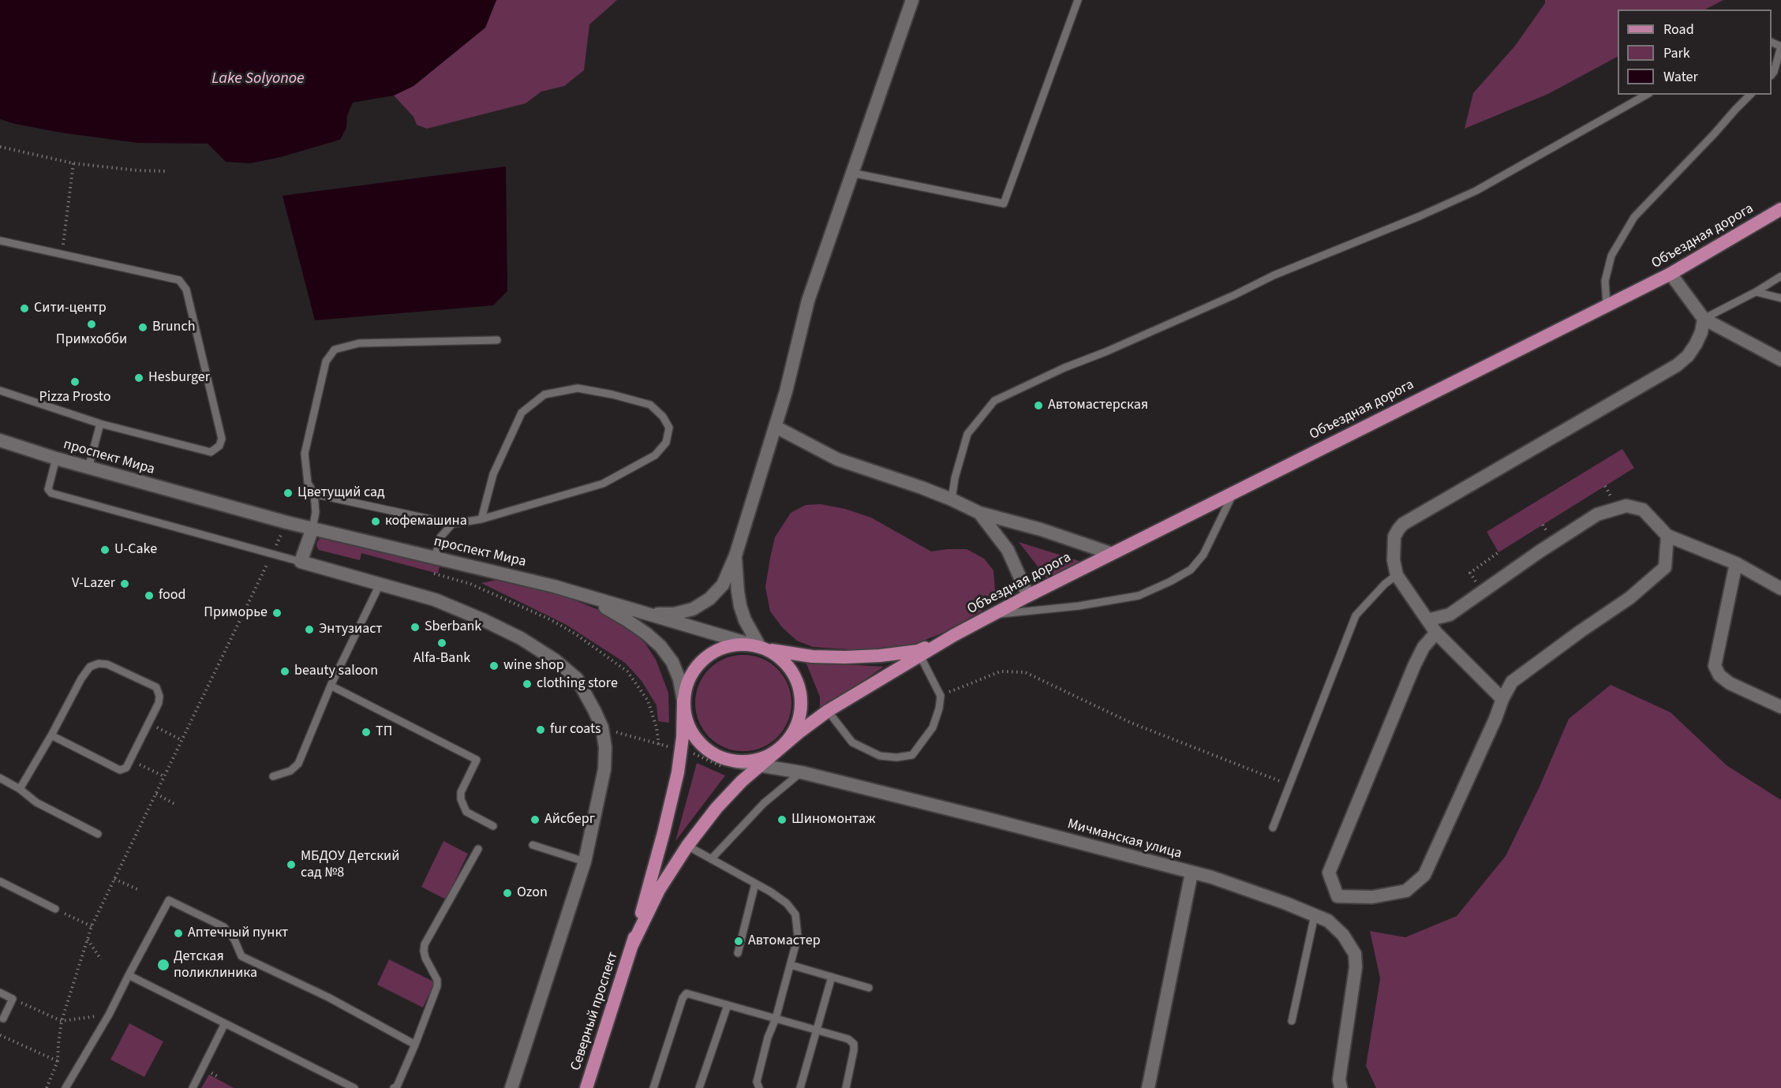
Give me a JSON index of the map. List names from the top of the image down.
{
  "streets": {
    "main road": ["Объездная дорога", "проспект Мира", "Северный проспект"],
    "street": ["Мичманская улица"]
  },
  "crossings": [
    ["Объездная дорога", "проспект Мира"],
    ["проспект Мира", "Мичманская улица"]
  ],
  "water": ["Lake Solyonoe"],
  "places": [
    "Сити-центр",
    "Примхобби",
    "Brunch",
    "Hesburger",
    "Pizza Prosto",
    "Автомастерская",
    "Цветущий сад",
    "кофемашина",
    "U-Cake",
    "V-Lazer",
    "food",
    "Приморье",
    "Sberbank",
    "Энтузиаст",
    "Alfa-Bank",
    "wine shop",
    "beauty saloon",
    "clothing store",
    "fur coats",
    "ТП",
    "Айсберг",
    "Шиномонтаж",
    "МБДОУ Детский сад №8",
    "Ozon",
    "Аптечный пункт",
    "Автомастер",
    "Детская поликлиника"
  ],
  "legend": ["Road", "Park", "Water"]
}
